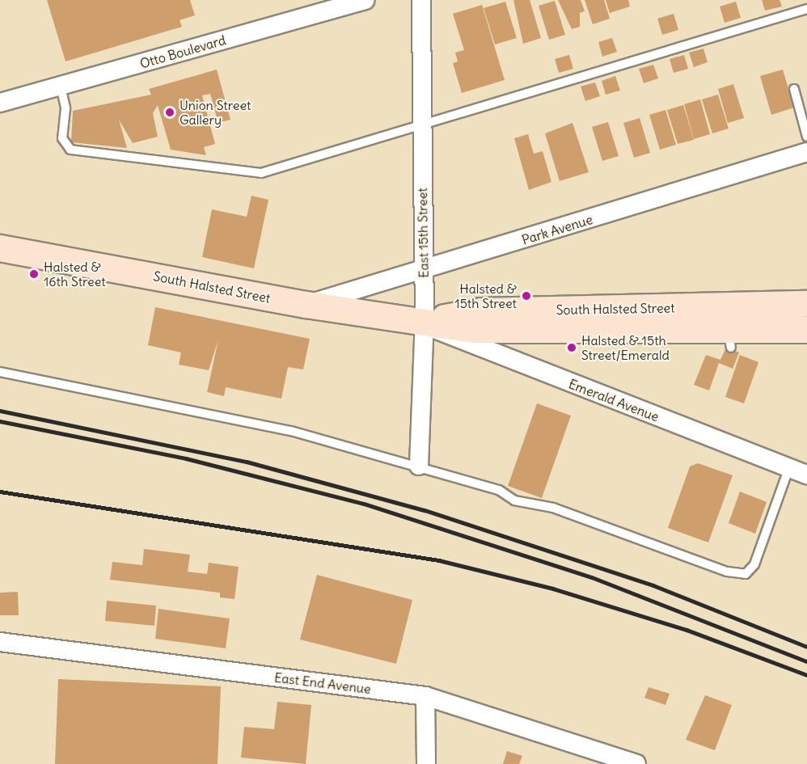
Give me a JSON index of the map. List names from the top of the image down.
{
  "streets": {
    "street": [
      "Otto Boulevard",
      "Park Avenue",
      "East 15th Street",
      "South Halsted Street",
      "Emerald Avenue",
      "East End Avenue"
    ]
  },
  "crossings": [
    ["Park Avenue", "East 15th Street"],
    ["Park Avenue", "South Halsted Street"],
    ["East 15th Street", "South Halsted Street"],
    ["East 15th Street", "Emerald Avenue"],
    ["South Halsted Street", "Emerald Avenue"]
  ],
  "places": [
    "Union Street Gallery",
    "Halsted & 16th Street",
    "Halsted & 15th Street",
    "Halsted & 15th Street/Emerald"
  ]
}
